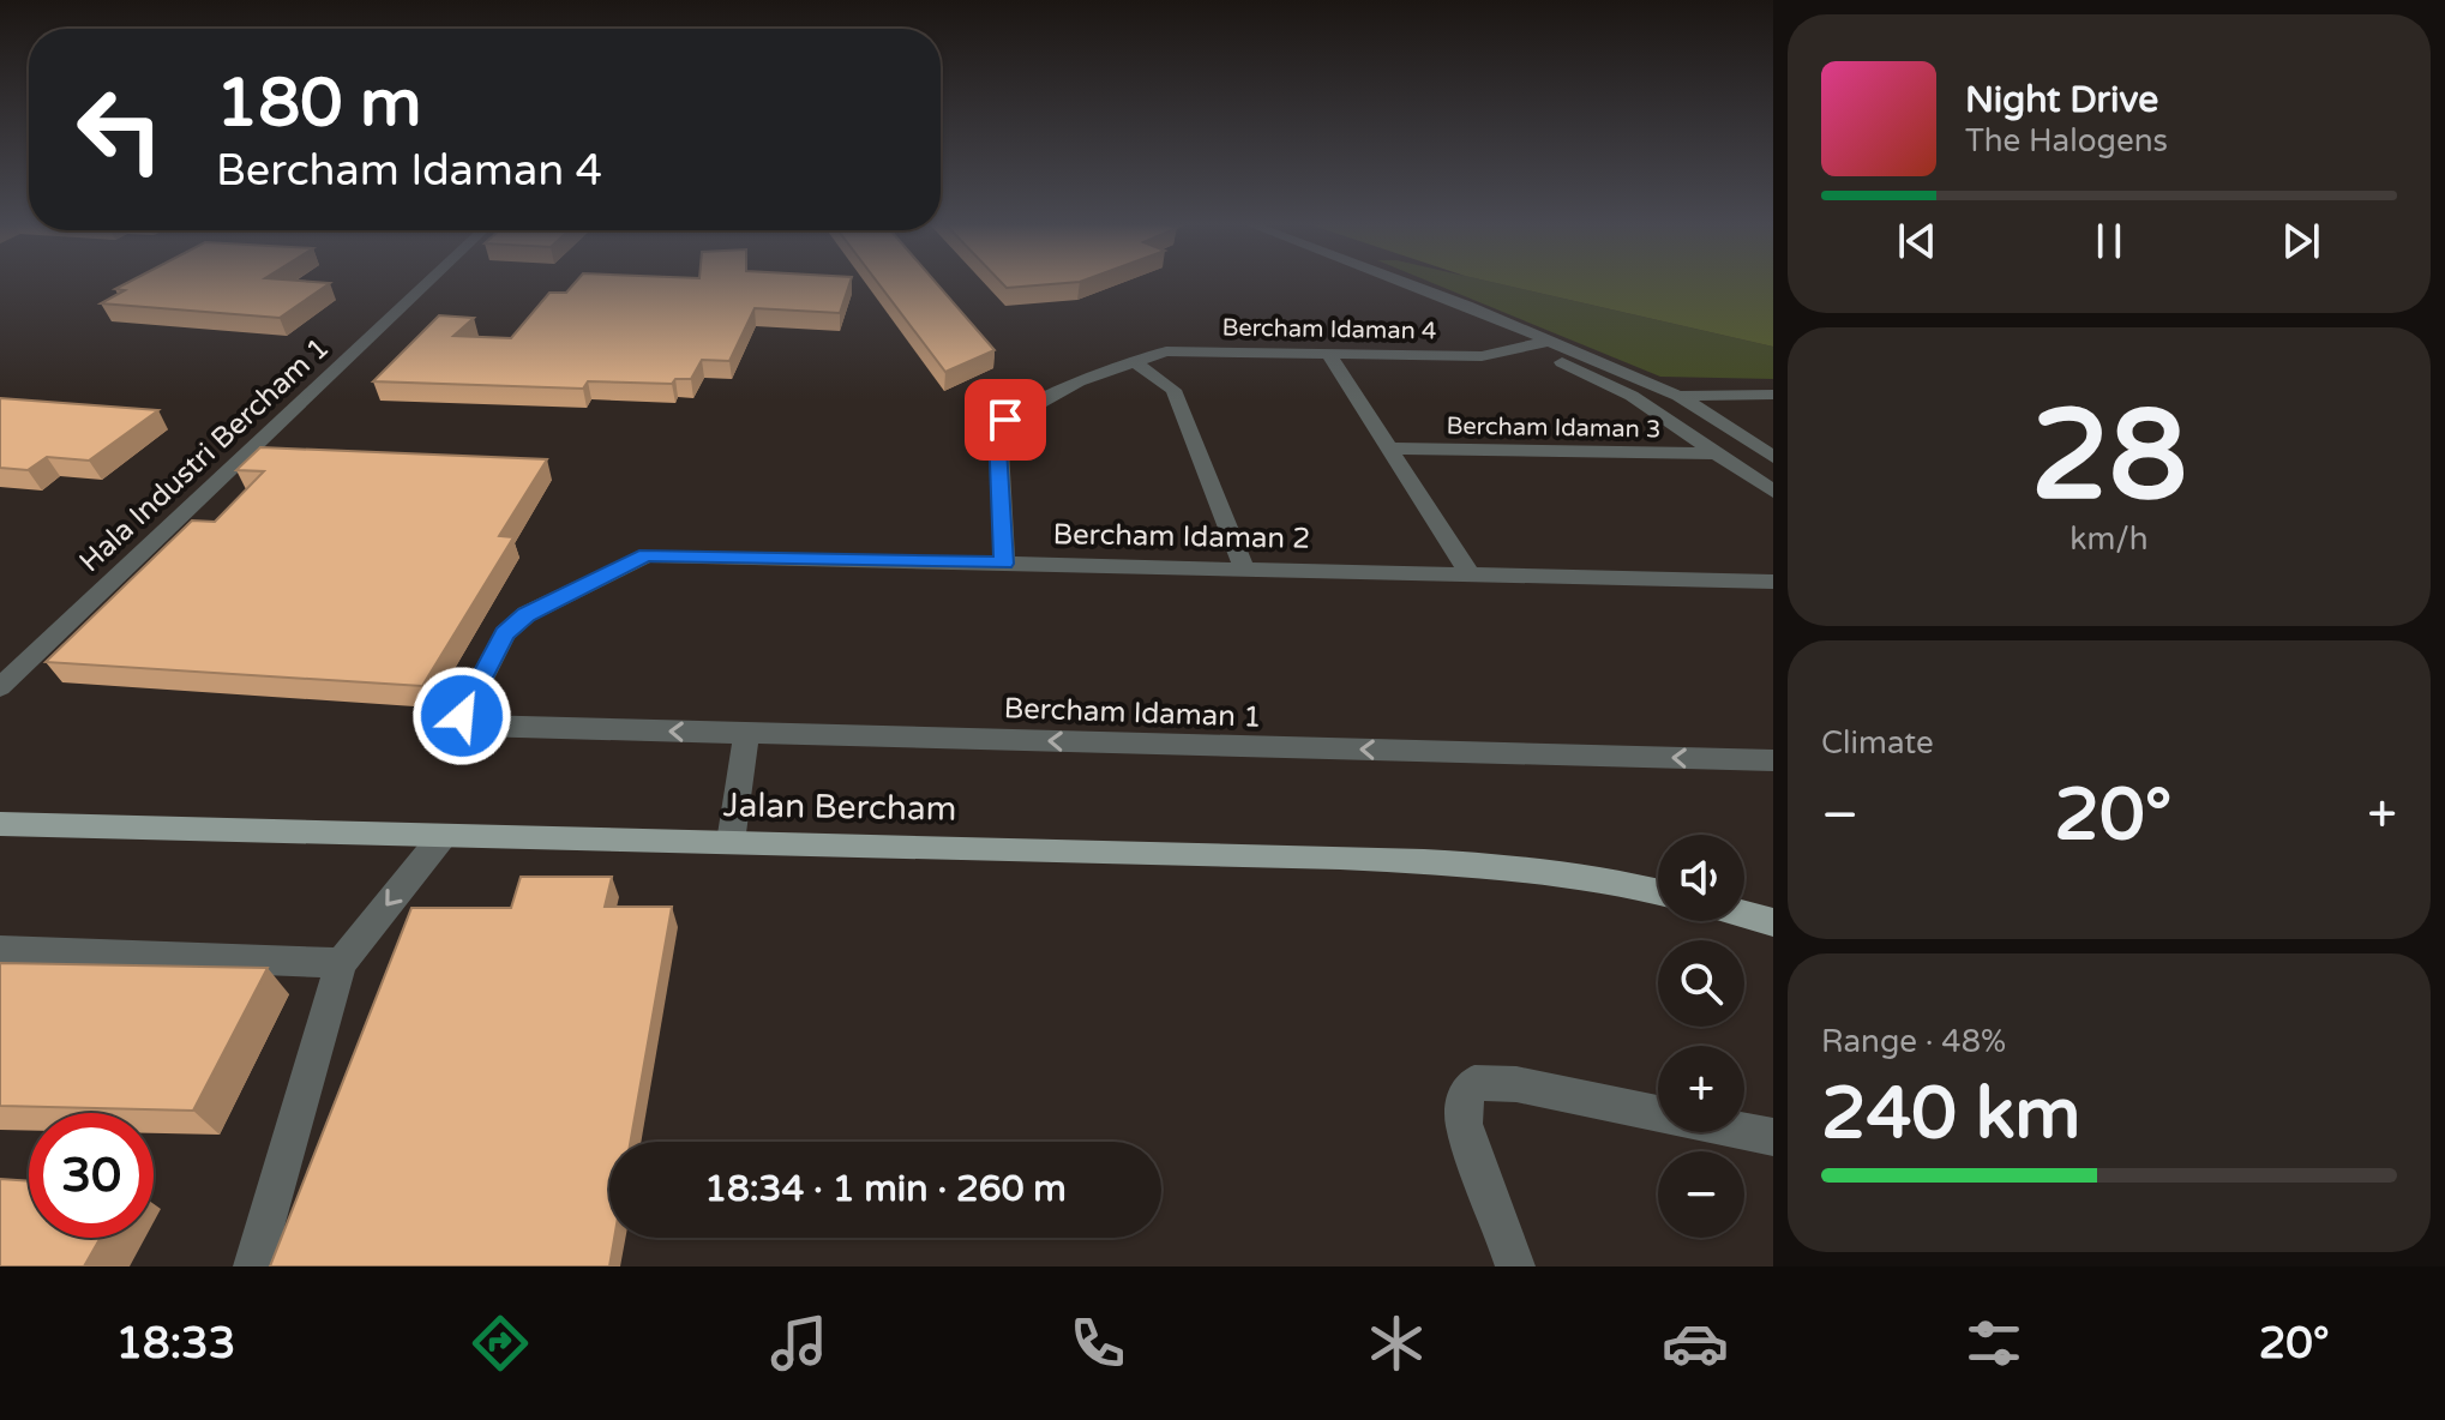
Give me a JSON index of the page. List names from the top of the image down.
{
  "streets": {
    "main road": ["Jalan Bercham"],
    "street": [
      "Bercham Idaman 4",
      "Bercham Idaman 3",
      "Hala Industri Bercham 1",
      "Bercham Idaman 2",
      "Bercham Idaman 1"
    ]
  },
  "crossings": [
    ["Bercham Idaman 4", "Bercham Idaman 2"],
    ["Bercham Idaman 2", "Bercham Idaman 1"]
  ],
  "one_way": ["Bercham Idaman 1"],
  "page": {
    "turn": ["180 m", "Bercham Idaman 4"],
    "song": ["Night Drive", "The Halogens"],
    "tile": [
      ["28", "km/h"],
      "Climate",
      ["Range · 48%", "240 km"]
    ],
    "heat": ["−", "20°", "+"],
    "map_buttons": ["+", "−"],
    "limit": "30",
    "trip": "18:34 · 1 min · 260 m",
    "tabs": ["18:33", "20°"]
  }
}
